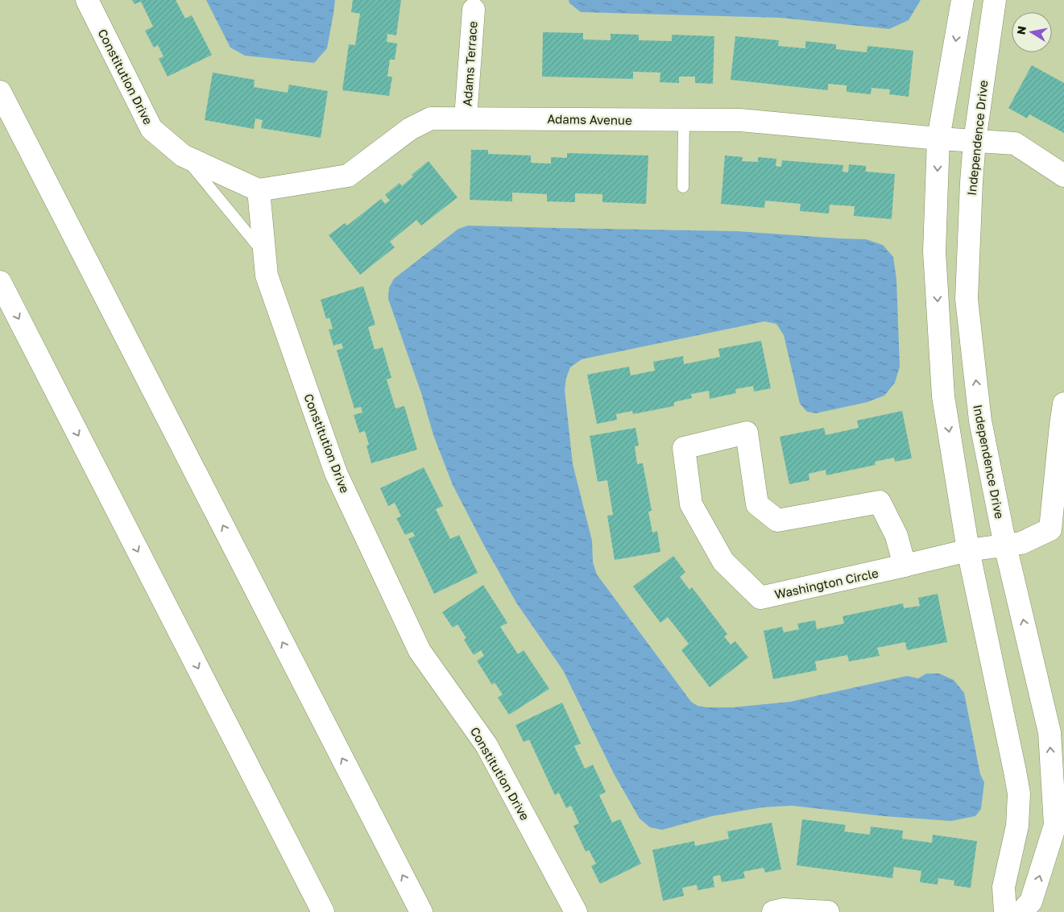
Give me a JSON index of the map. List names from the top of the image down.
{
  "streets": {
    "main road": [
      "Adams Terrace",
      "Constitution Drive",
      "Adams Avenue",
      "Independence Drive",
      "Washington Circle"
    ]
  },
  "crossings": [
    ["Adams Terrace", "Adams Avenue"],
    ["Constitution Drive", "Adams Avenue"],
    ["Adams Avenue", "Independence Drive"]
  ],
  "north": "left"
}
